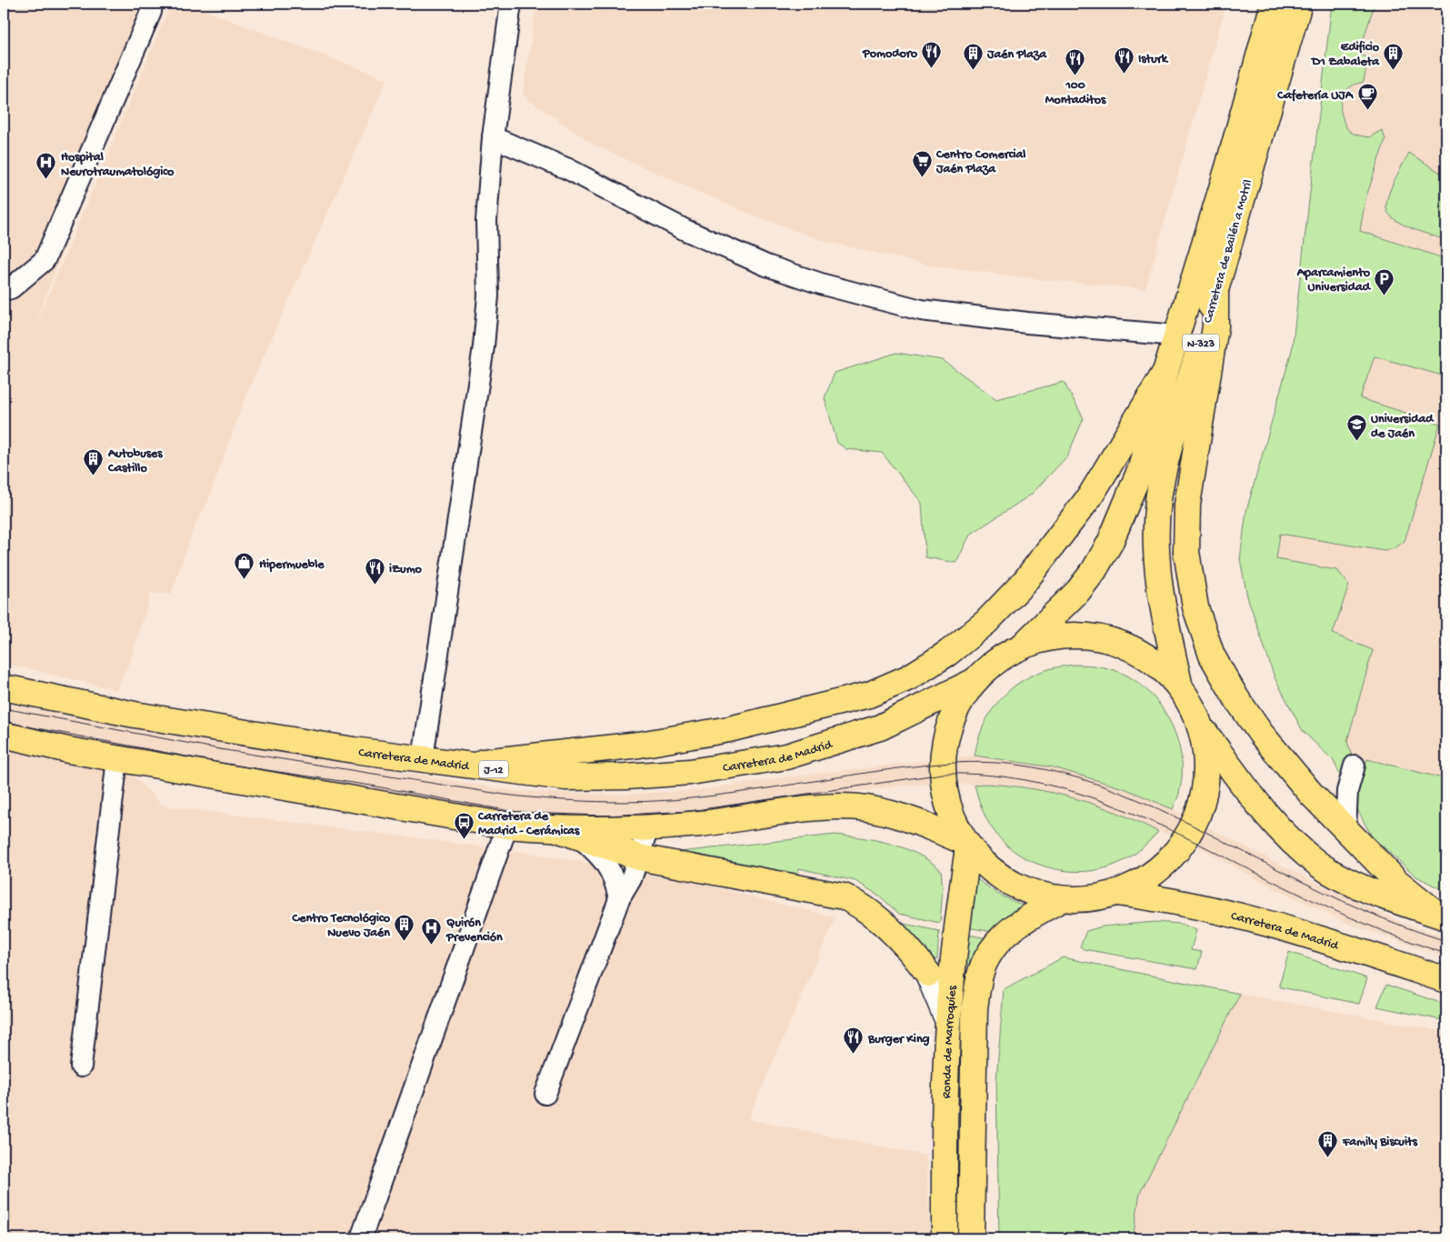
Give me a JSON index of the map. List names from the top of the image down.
{
  "streets": {
    "main road": [
      "Carretera de Bailén a Motril",
      "N-323",
      "Carretera de Madrid",
      "J-12",
      "Ronda de Marroquíes"
    ]
  },
  "places": {
    "restaurant": [
      "Pomodoro",
      "Isturk",
      "100 Montaditos",
      "iZumo",
      "Burger King"
    ],
    "building": [
      "Jaén Plaza",
      "Edificio D1 Zabaleta",
      "Autobuses Castillo",
      "Centro Tecnológico Nuevo Jaén",
      "Family Biscuits"
    ],
    "cafe": ["Cafetería UJA"],
    "supermarket": ["Centro Comercial Jaén Plaza"],
    "hospital": ["Hospital Neurotraumatológico", "Quirón Prevención"],
    "parking": ["Aparcamiento Universidad"],
    "school or university": ["Universidad de Jaén"],
    "shop": ["Hipermueble"],
    "bus stop": ["Carretera de Madrid - Cerámicas"]
  }
}
